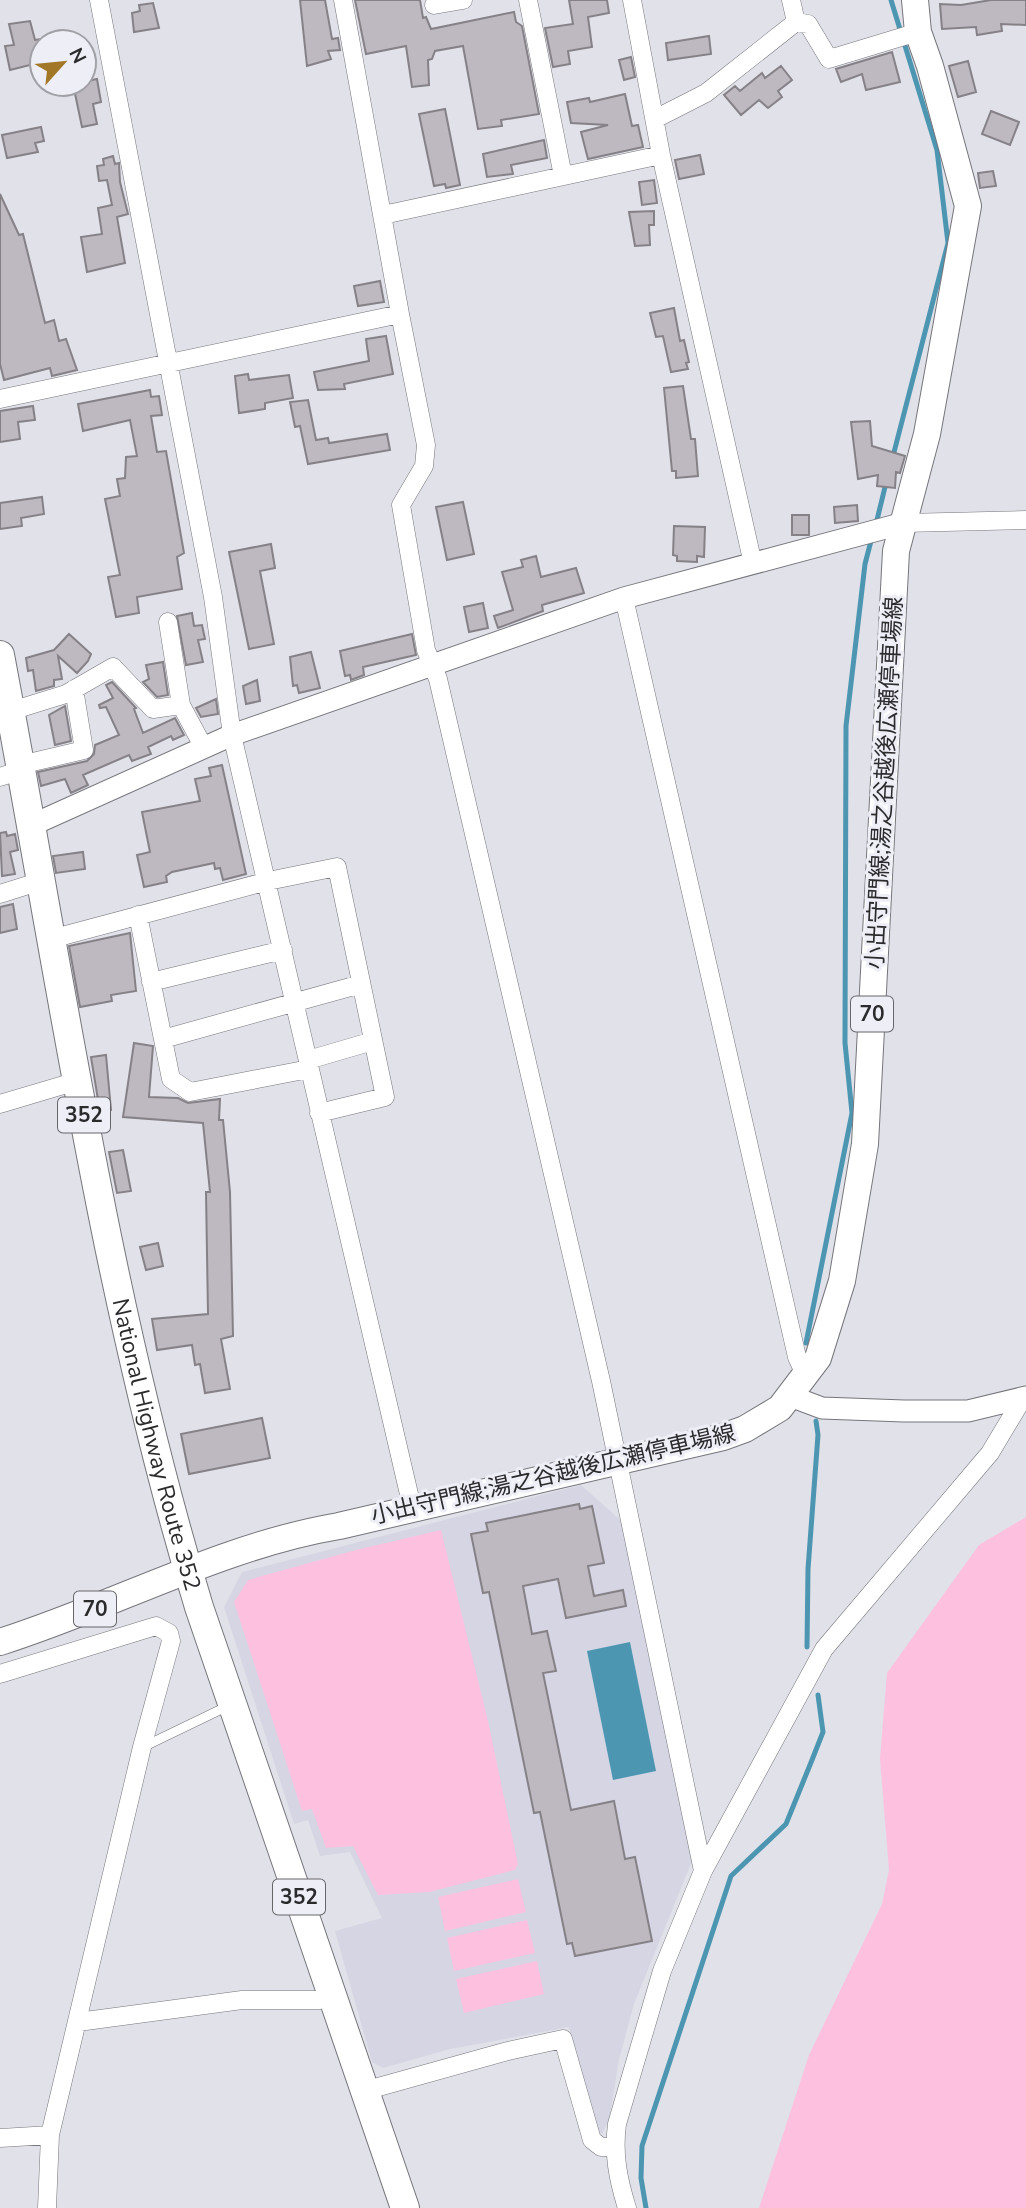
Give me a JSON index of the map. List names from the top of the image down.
{
  "streets": {
    "highway": ["352", "National Highway Route 352"],
    "main road": ["小出守門線;湯之谷越後広瀬停車場線", "70"]
  },
  "crossings": [
    ["小出守門線;湯之谷越後広瀬停車場線", "70"],
    ["小出守門線;湯之谷越後広瀬停車場線", "National Highway Route 352"],
    ["70", "National Highway Route 352"]
  ],
  "north": "top right"
}
